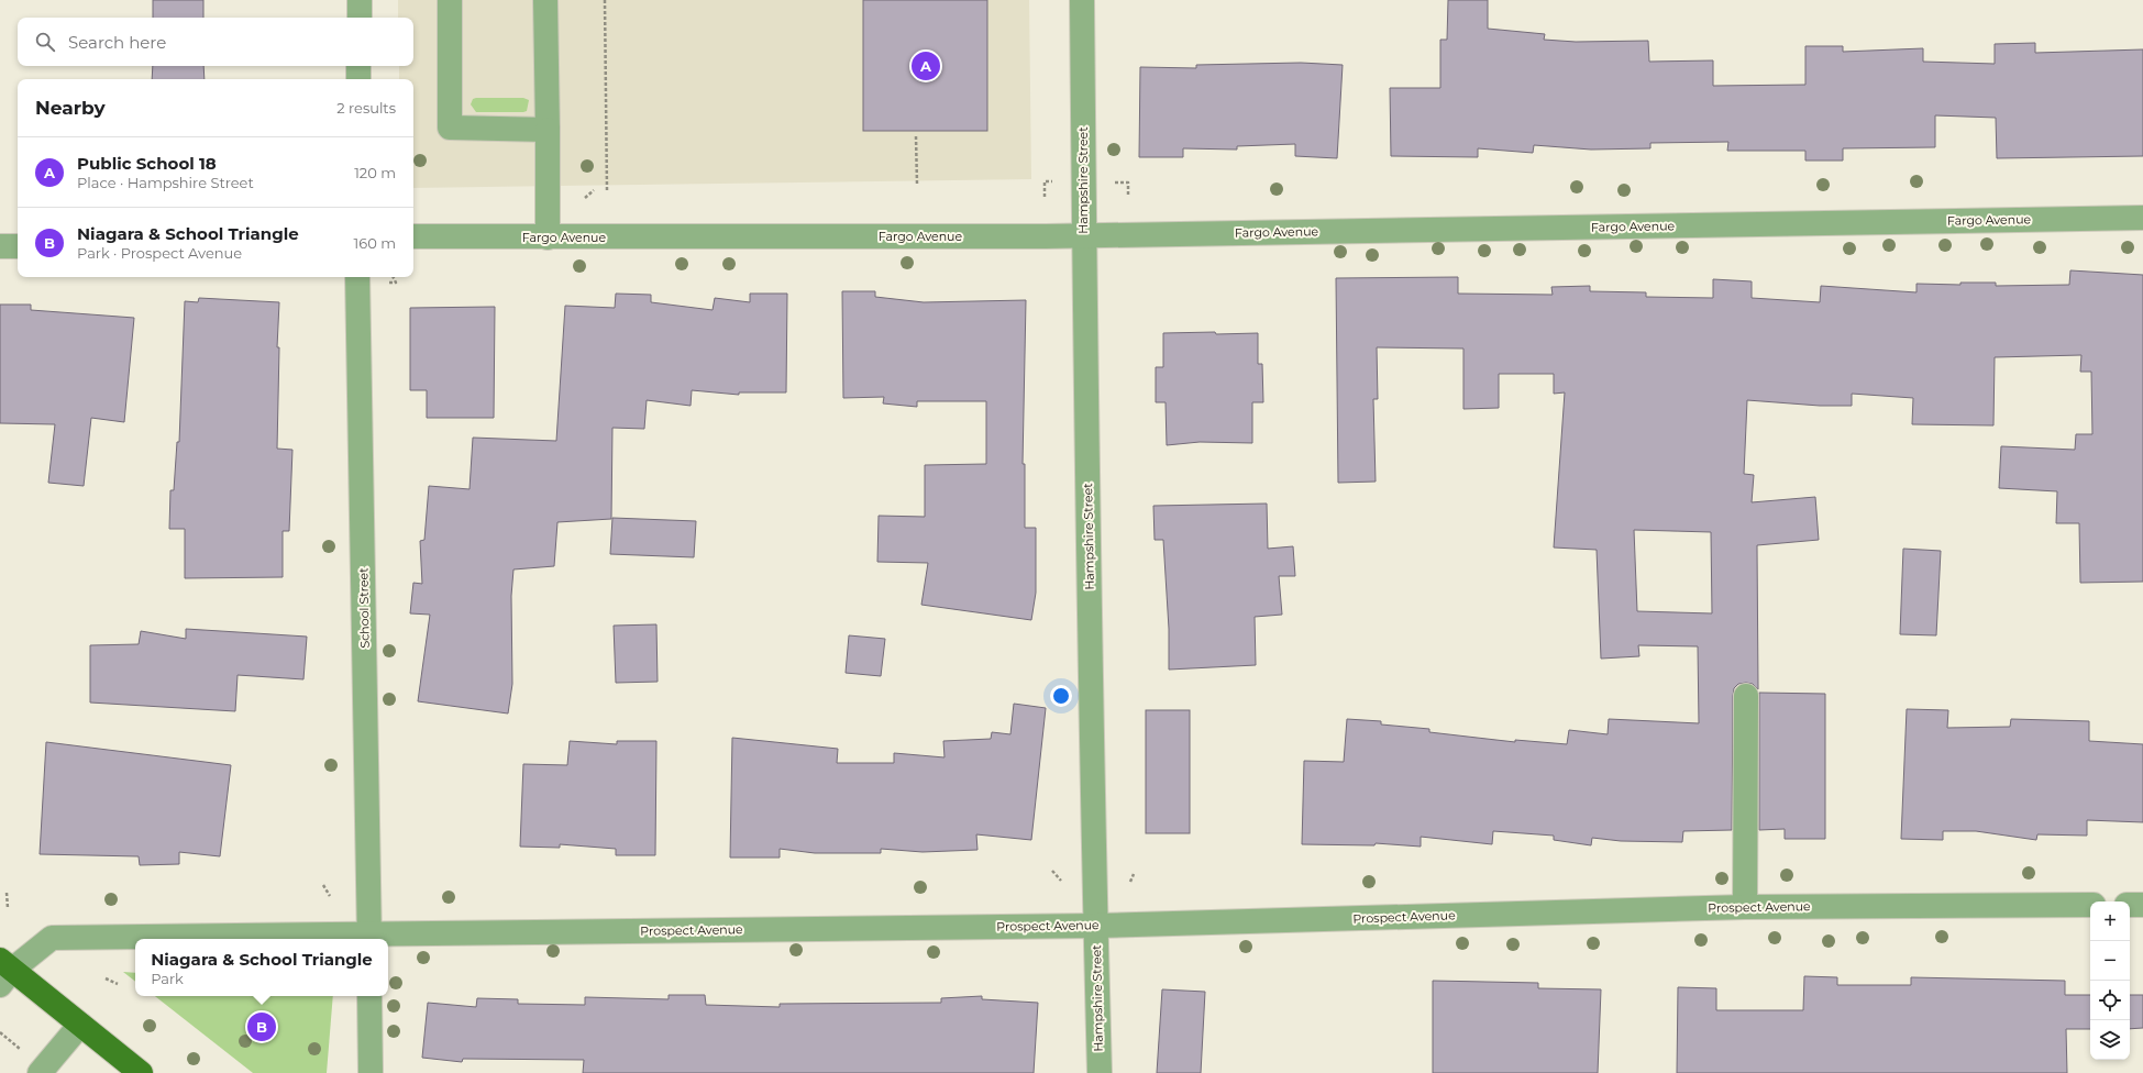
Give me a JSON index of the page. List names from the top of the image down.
{
  "streets": {
    "street": [
      "Hampshire Street",
      "Fargo Avenue",
      "School Street",
      "Prospect Avenue"
    ]
  },
  "crossings": [
    ["Hampshire Street", "Fargo Avenue"],
    ["Hampshire Street", "Prospect Avenue"],
    ["School Street", "Prospect Avenue"]
  ],
  "page": {
    "search": "Search here",
    "pins": ["A", "B"],
    "heading": ["Nearby", "2 results"],
    "list": [
      {
        "mark": "A",
        "name": "Public School 18",
        "note": "Place · Hampshire Street",
        "value": "120 m"
      },
      {
        "mark": "B",
        "name": "Niagara & School Triangle",
        "note": "Park · Prospect Avenue",
        "value": "160 m"
      }
    ],
    "map_buttons": ["+", "−"],
    "popup": ["Niagara & School Triangle", "Park"]
  }
}
